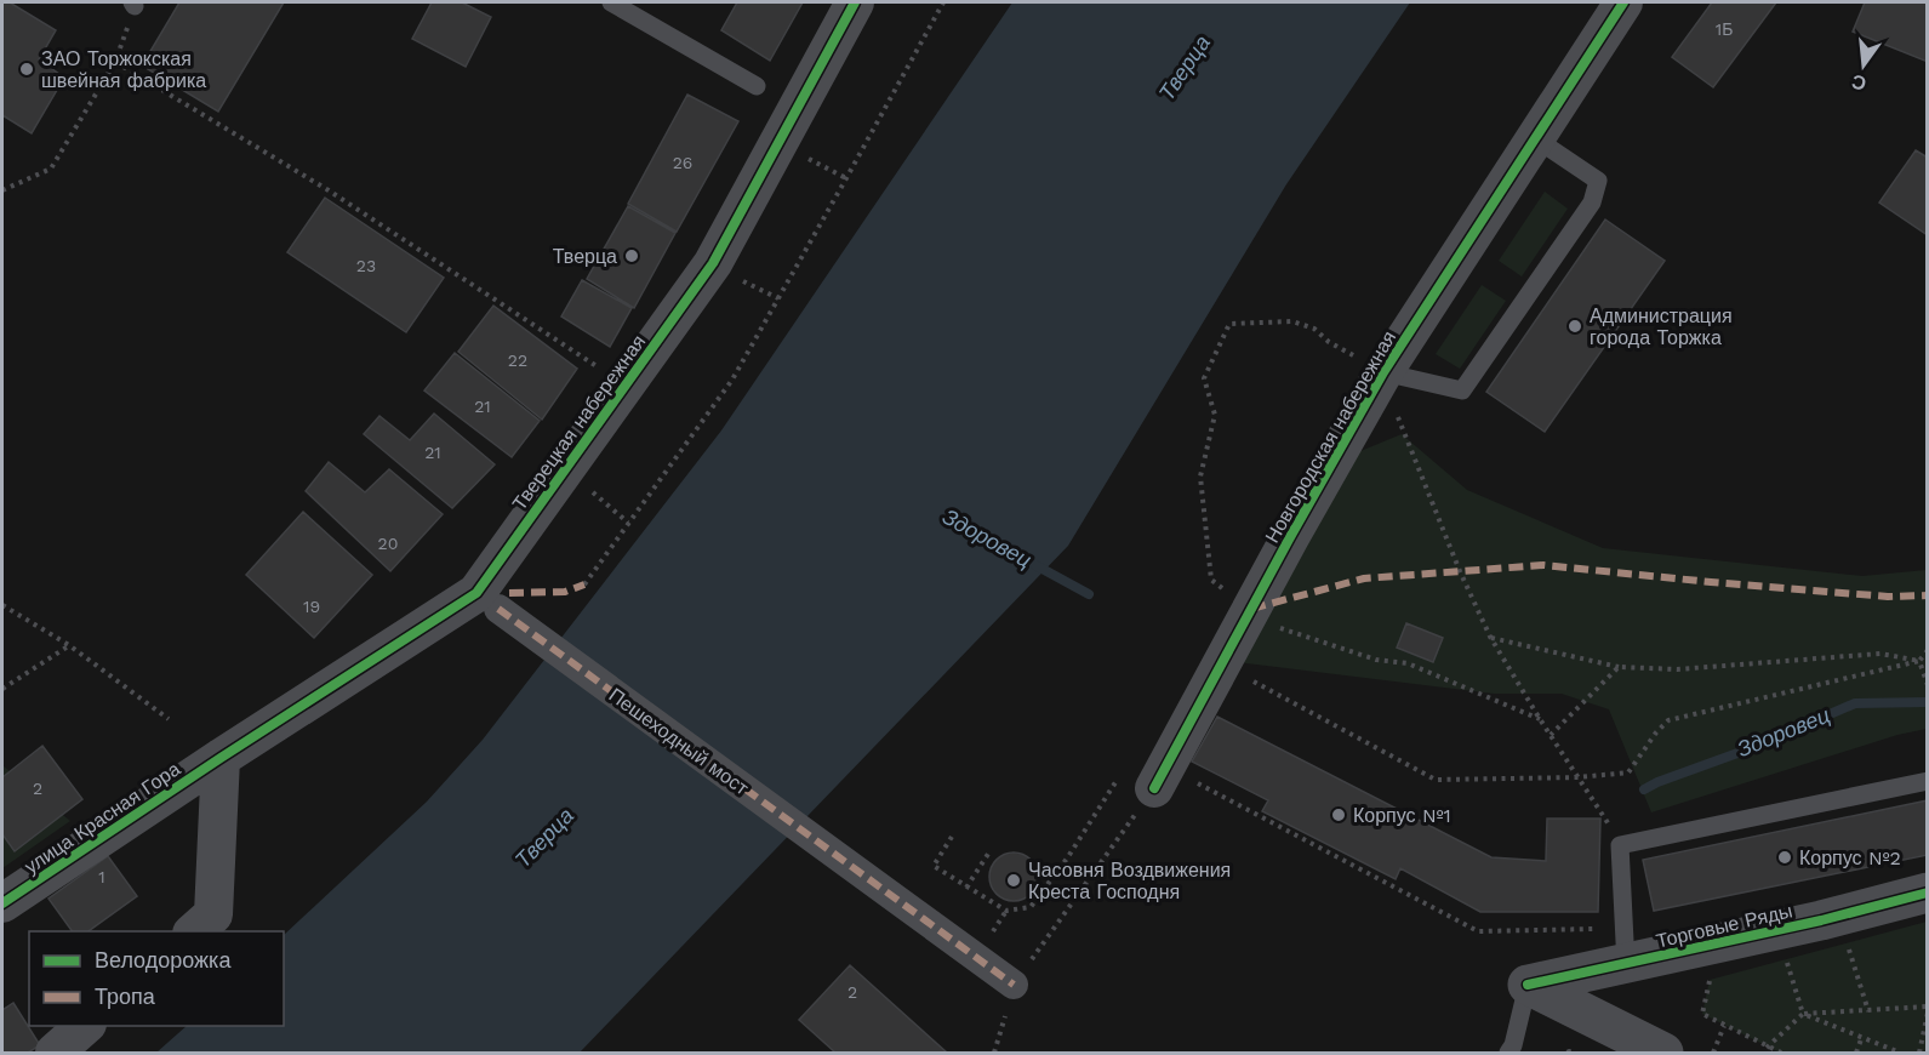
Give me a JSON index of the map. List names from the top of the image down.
{
  "streets": {
    "street": [
      "Тверецкая набережная",
      "Новгородская набережная",
      "Пешеходный мост",
      "улица Красная Гора",
      "Торговые Ряды"
    ]
  },
  "crossings": [
    ["Тверецкая набережная", "Пешеходный мост"],
    ["Тверецкая набережная", "улица Красная Гора"]
  ],
  "water": ["Тверца", "Здоровец"],
  "places": [
    "ЗАО Торжокская швейная фабрика",
    "Тверца",
    "Администрация города Торжка",
    "Корпус №1",
    "Корпус №2",
    "Часовня Воздвижения Креста Господня"
  ],
  "house_numbers": [
    "1Б",
    "26",
    "23",
    "22",
    "21",
    "21",
    "20",
    "19",
    "2",
    "1",
    "2"
  ],
  "legend": ["Велодорожка", "Тропа"],
  "north": "bottom"
}
